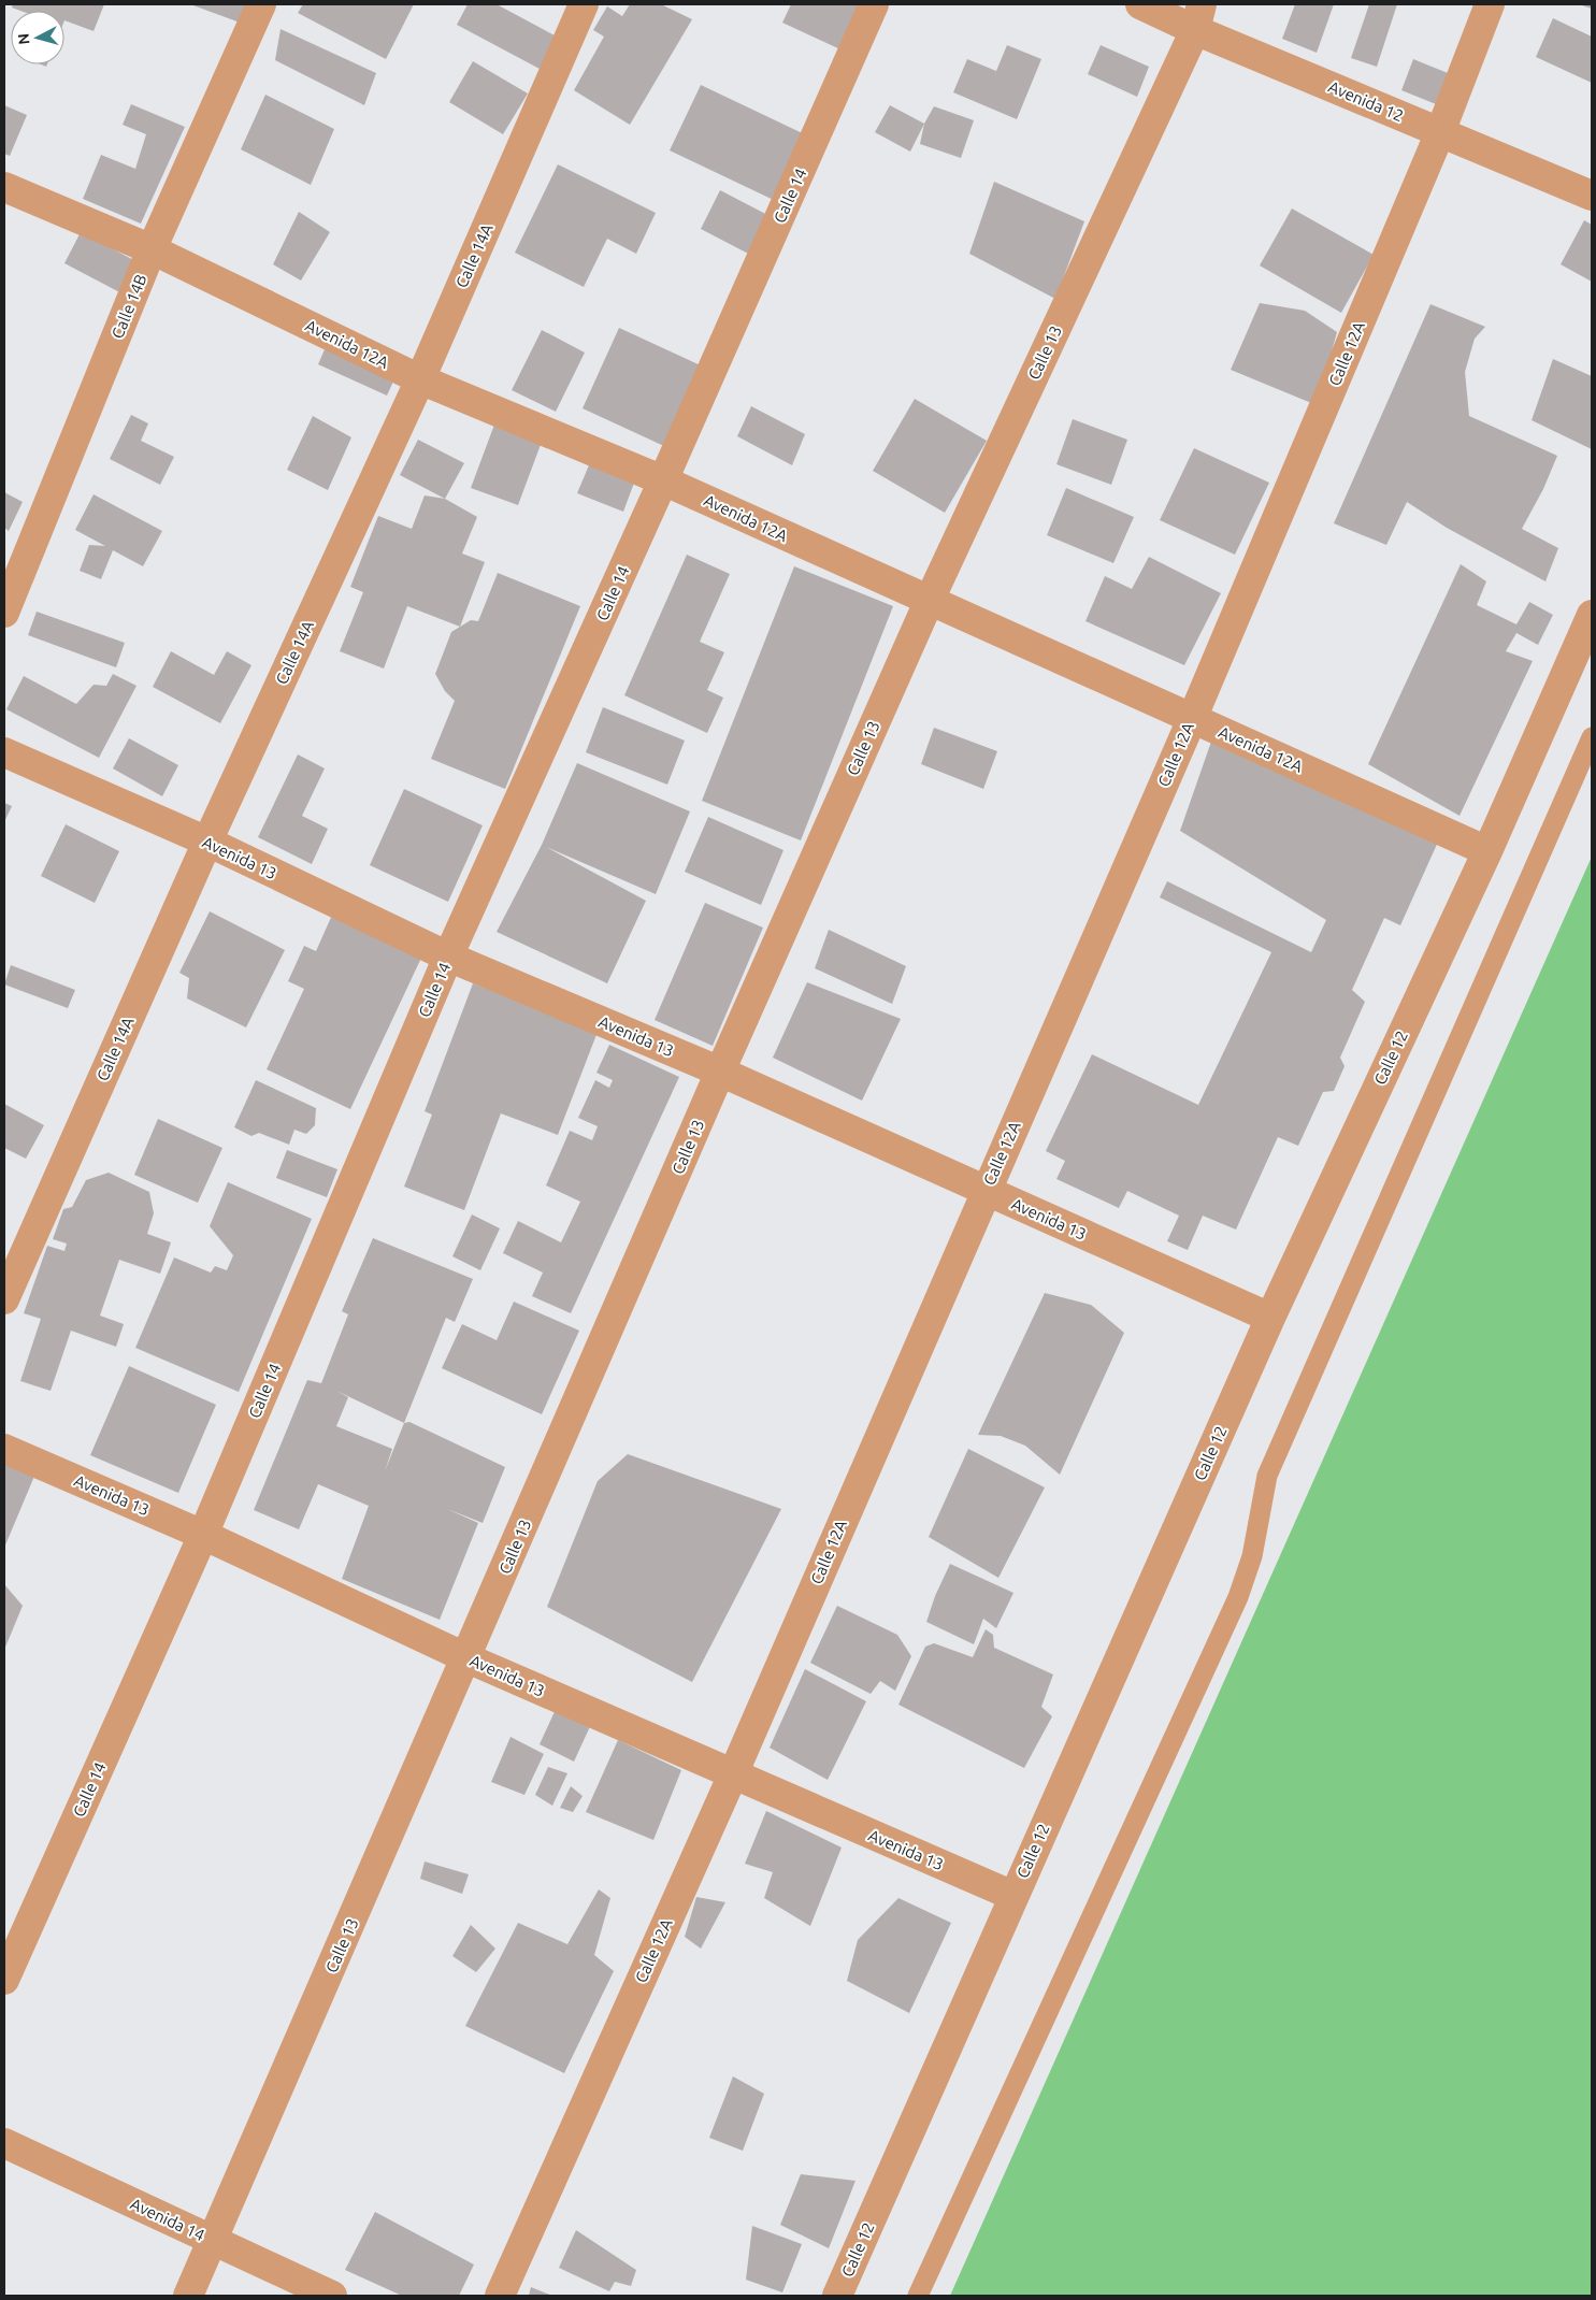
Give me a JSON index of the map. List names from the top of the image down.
{
  "streets": {
    "street": [
      "Avenida 12",
      "Calle 14",
      "Calle 14A",
      "Calle 14B",
      "Avenida 12A",
      "Calle 13",
      "Calle 12A",
      "Avenida 13",
      "Calle 12",
      "Avenida 14"
    ]
  },
  "crossings": [
    ["Avenida 12", "Calle 13"],
    ["Avenida 12", "Calle 12A"],
    ["Calle 14", "Avenida 12A"],
    ["Calle 14", "Avenida 13"],
    ["Calle 14A", "Avenida 12A"],
    ["Calle 14A", "Avenida 13"],
    ["Calle 14B", "Avenida 12A"],
    ["Avenida 12A", "Calle 13"],
    ["Avenida 12A", "Calle 12A"],
    ["Avenida 12A", "Calle 12"],
    ["Calle 13", "Avenida 13"],
    ["Calle 13", "Avenida 14"],
    ["Calle 12A", "Avenida 13"],
    ["Avenida 13", "Calle 12"]
  ],
  "north": "left"
}
